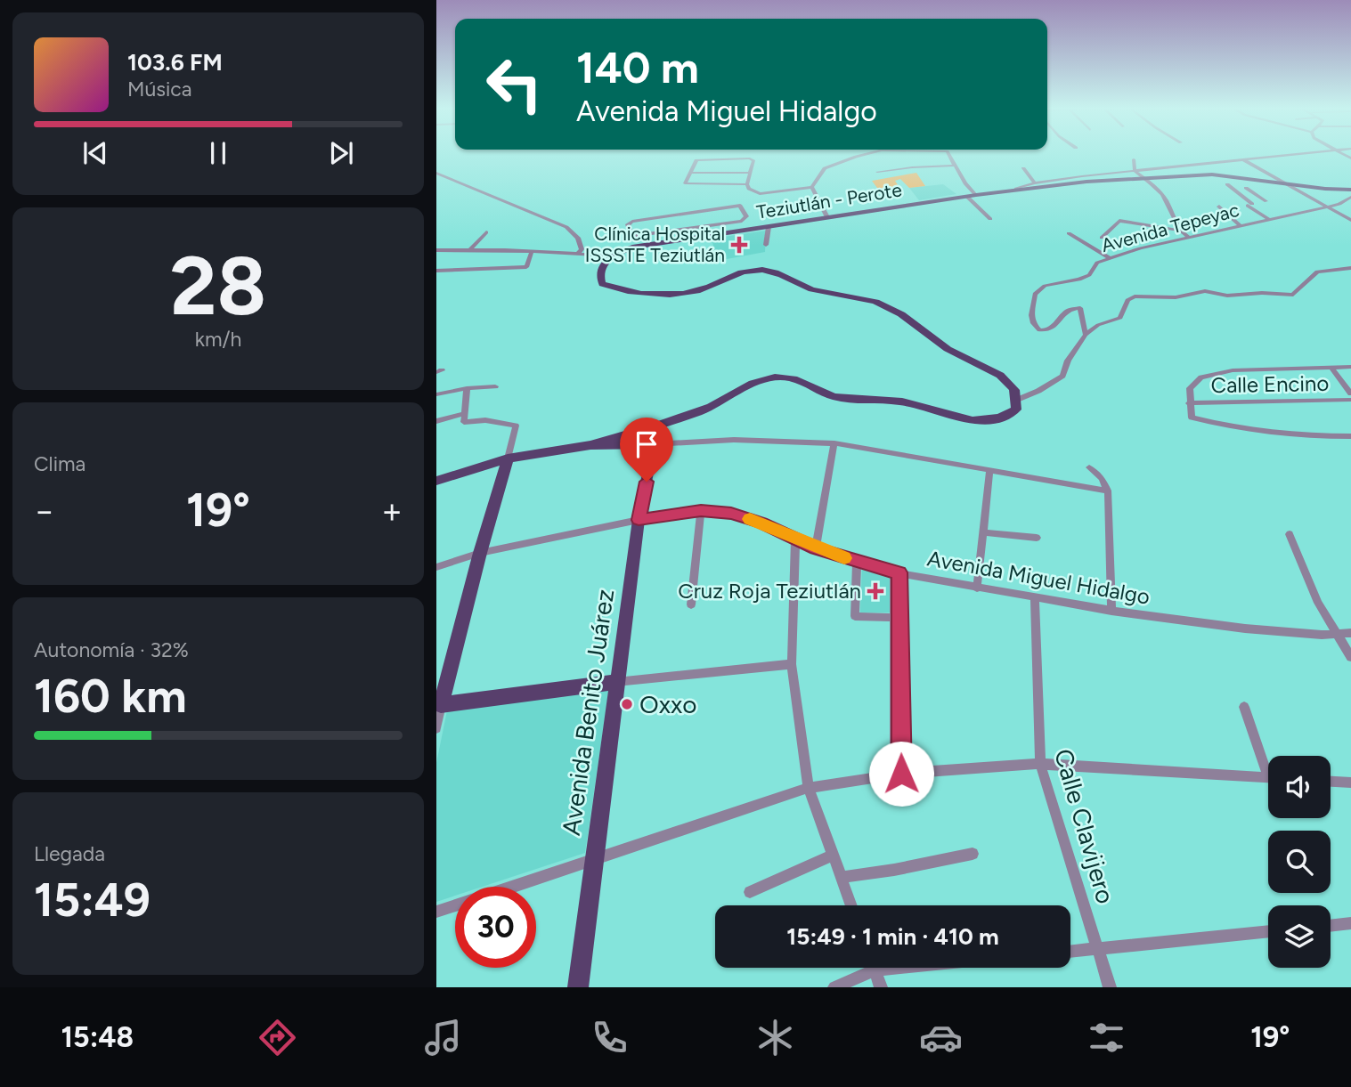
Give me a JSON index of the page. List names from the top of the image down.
{
  "streets": {
    "main road": ["Teziutlán - Perote", "Avenida Benito Juárez"],
    "street": [
      "Avenida Tepeyac",
      "Calle Encino",
      "Avenida Miguel Hidalgo",
      "Calle Clavijero"
    ]
  },
  "crossings": [
    ["Avenida Miguel Hidalgo", "Avenida Benito Juárez"],
    ["Avenida Miguel Hidalgo", "Calle Clavijero"]
  ],
  "places": {
    "health": ["Clínica Hospital ISSSTE Teziutlán", "Cruz Roja Teziutlán"],
    "other": ["Oxxo"]
  },
  "page": {
    "turn": ["140 m", "Avenida Miguel Hidalgo"],
    "song": ["103.6 FM", "Música"],
    "tile": [
      ["28", "km/h"],
      "Clima",
      ["Autonomía · 32%", "160 km"],
      ["Llegada", "15:49"]
    ],
    "heat": ["−", "19°", "+"],
    "limit": "30",
    "trip": "15:49 · 1 min · 410 m",
    "tabs": ["15:48", "19°"]
  }
}
